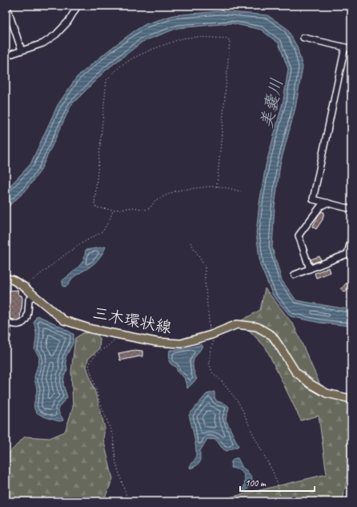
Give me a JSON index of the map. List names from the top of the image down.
{
  "streets": {
    "main road": ["三木環状線"]
  },
  "water": ["美嚢川"],
  "scale_bar": "100 m"
}
